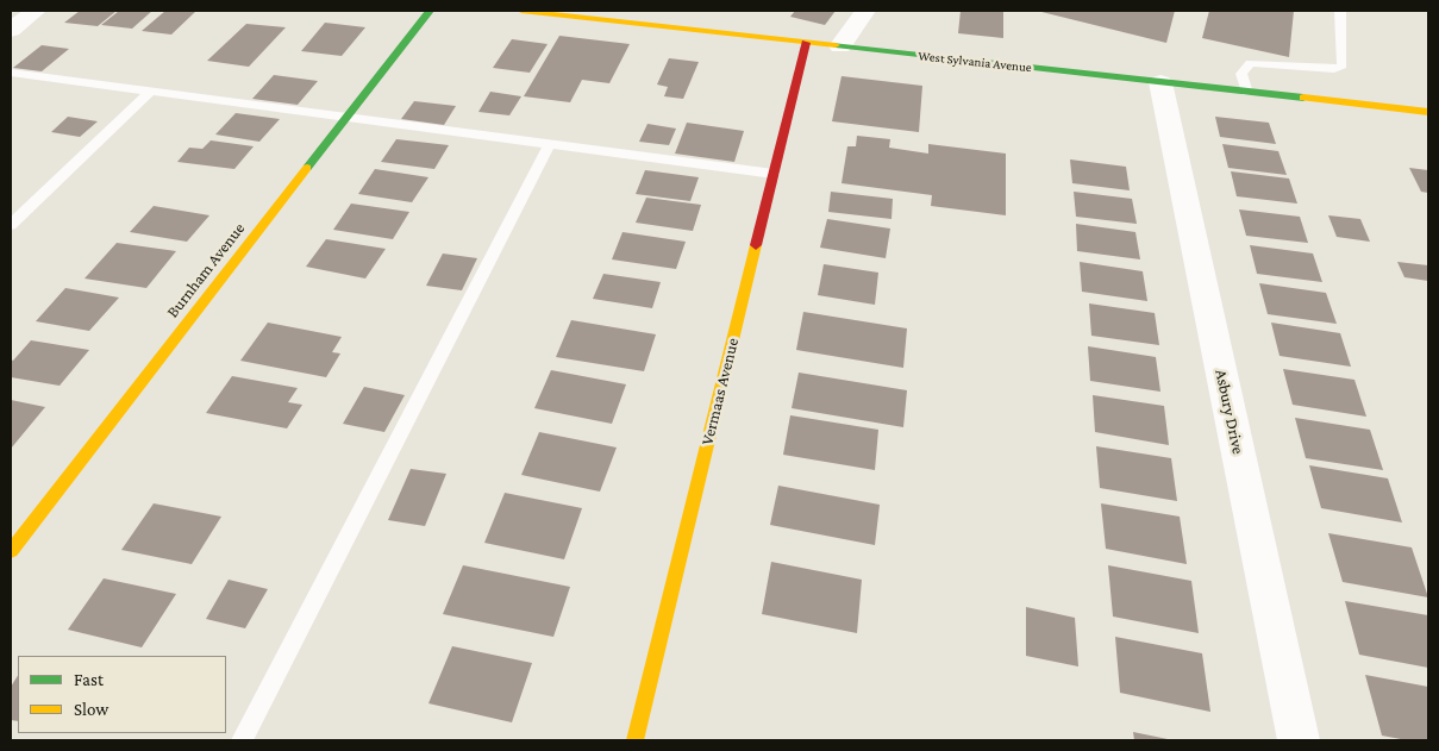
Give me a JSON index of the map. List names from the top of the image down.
{
  "streets": {
    "street": [
      "West Sylvania Avenue",
      "Burnham Avenue",
      "Vermaas Avenue",
      "Asbury Drive"
    ]
  },
  "crossings": [
    ["West Sylvania Avenue", "Vermaas Avenue"],
    ["West Sylvania Avenue", "Asbury Drive"]
  ],
  "legend": ["Fast", "Slow"]
}
